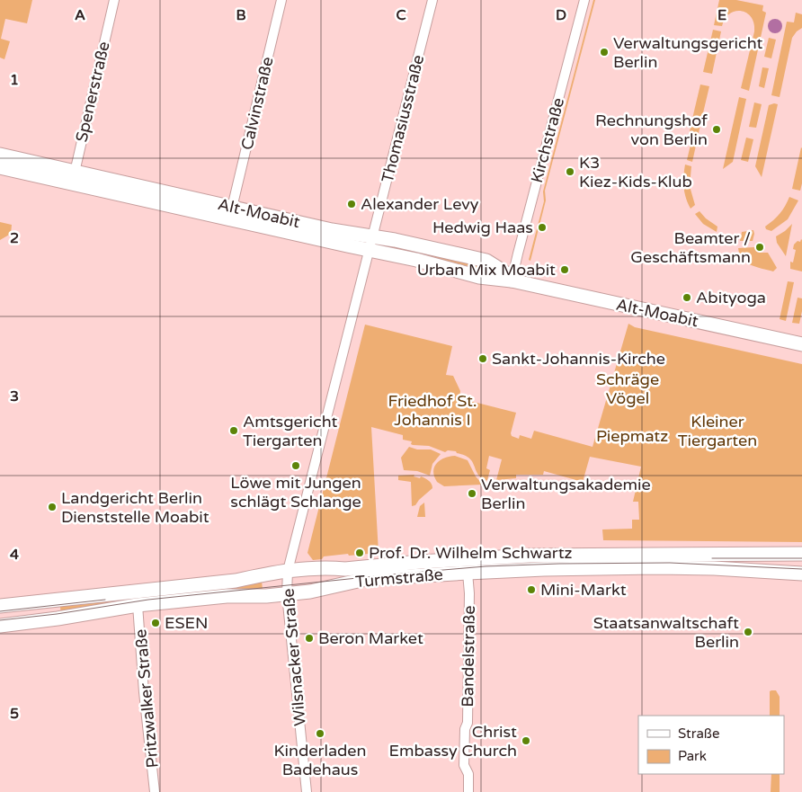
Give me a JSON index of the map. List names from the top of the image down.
{
  "streets": {
    "main road": ["Alt-Moabit", "Turmstraße"],
    "street": [
      "Spenerstraße",
      "Calvinstraße",
      "Thomasiusstraße",
      "Kirchstraße",
      "Bandelstraße",
      "Wilsnacker Straße",
      "Pritzwalker Straße"
    ]
  },
  "crossings": [
    ["Spenerstraße", "Alt-Moabit"],
    ["Calvinstraße", "Alt-Moabit"],
    ["Thomasiusstraße", "Alt-Moabit"],
    ["Thomasiusstraße", "Wilsnacker Straße"],
    ["Kirchstraße", "Alt-Moabit"],
    ["Alt-Moabit", "Wilsnacker Straße"],
    ["Turmstraße", "Bandelstraße"],
    ["Turmstraße", "Wilsnacker Straße"],
    ["Turmstraße", "Pritzwalker Straße"]
  ],
  "parks": [
    "Schräge Vögel",
    "Friedhof St. Johannis I",
    "Kleiner Tiergarten",
    "Piepmatz"
  ],
  "places": [
    "Verwaltungsgericht Berlin",
    "Rechnungshof von Berlin",
    "K3 Kiez-Kids-Klub",
    "Alexander Levy",
    "Hedwig Haas",
    "Beamter / Geschäftsmann",
    "Urban Mix Moabit",
    "Abityoga",
    "Sankt-Johannis-Kirche",
    "Amtsgericht Tiergarten",
    "Löwe mit Jungen schlägt Schlange",
    "Verwaltungsakademie Berlin",
    "Landgericht Berlin Dienststelle Moabit",
    "Prof. Dr. Wilhelm Schwartz",
    "Mini-Markt",
    "ESEN",
    "Staatsanwaltschaft Berlin",
    "Beron Market",
    "Kinderladen Badehaus",
    "Christ Embassy Church"
  ],
  "legend": ["Straße", "Park"],
  "grid": {
    "columns": [
      "A",
      "B",
      "C",
      "D",
      "E"
    ],
    "rows": [
      "1",
      "2",
      "3",
      "4",
      "5"
    ]
  }
}
